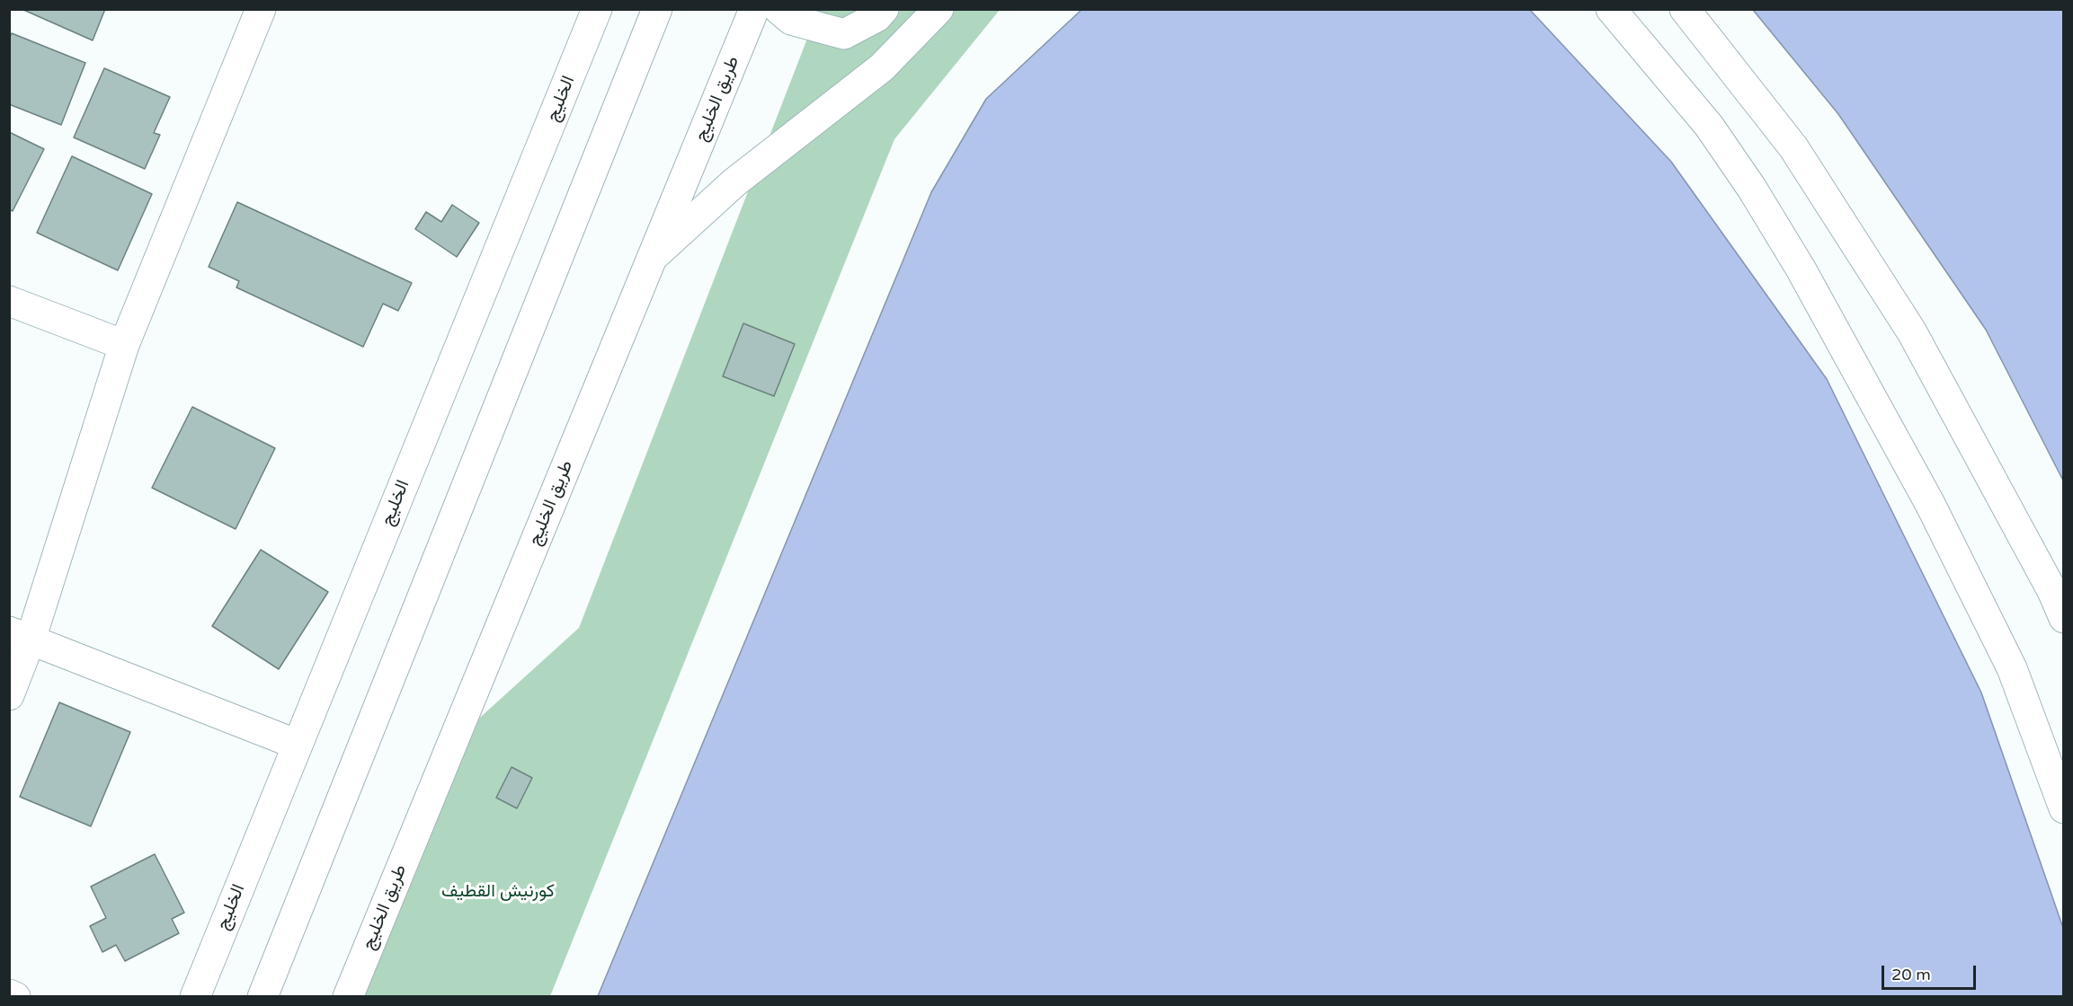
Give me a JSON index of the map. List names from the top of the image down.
{
  "streets": {
    "street": ["الخليج", "طريق الخليج"]
  },
  "parks": ["كورنيش القطيف"],
  "scale_bar": "20 m"
}
